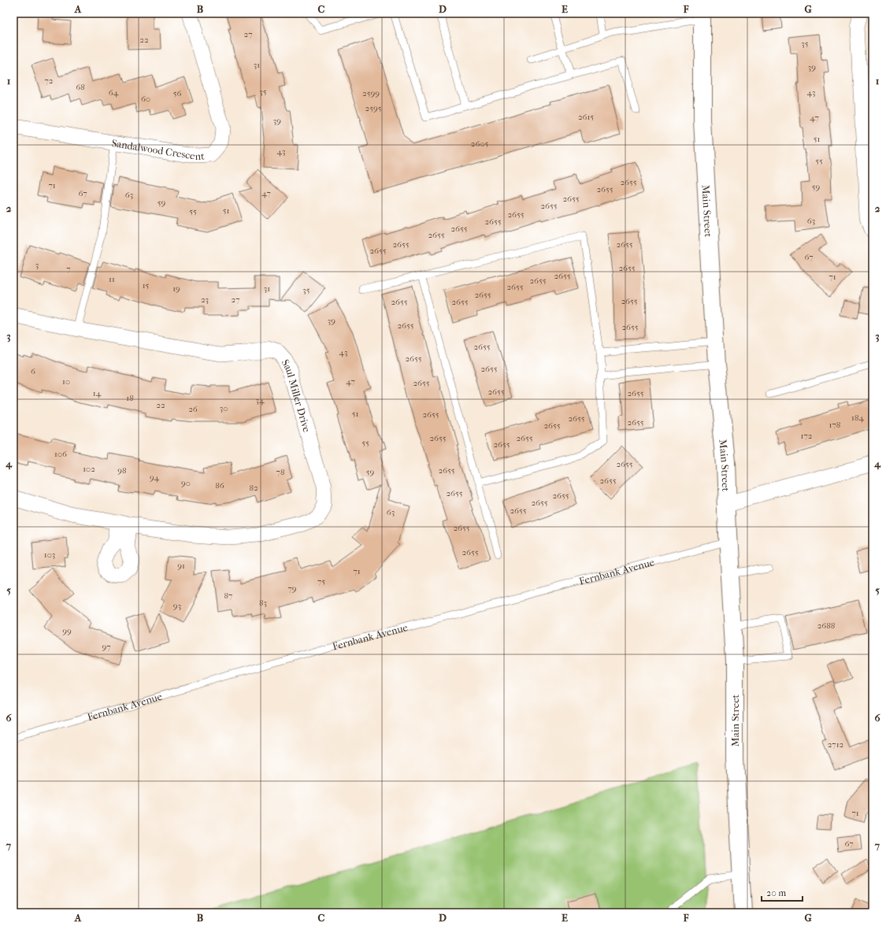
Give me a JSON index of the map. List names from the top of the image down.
{
  "streets": {
    "main road": ["Main Street"],
    "street": ["Sandalwood Crescent", "Saul Miller Drive"],
    "lane": ["Fernbank Avenue"]
  },
  "crossings": [
    ["Main Street", "Fernbank Avenue"]
  ],
  "house_numbers": [
    "27",
    "22",
    "35",
    "31",
    "39",
    "72",
    "68",
    "35",
    "64",
    "43",
    "56",
    "2599",
    "60",
    "2595",
    "2615",
    "47",
    "39",
    "51",
    "2605",
    "43",
    "55",
    "2655",
    "71",
    "59",
    "2655",
    "67",
    "47",
    "63",
    "2655",
    "59",
    "2655",
    "51",
    "55",
    "2655",
    "63",
    "2655",
    "2655",
    "2655",
    "2655",
    "2655",
    "2655",
    "67",
    "3",
    "2655",
    "7",
    "2655",
    "71",
    "11",
    "2655",
    "15",
    "2655",
    "19",
    "31",
    "35",
    "2655",
    "23",
    "27",
    "2655",
    "2655",
    "2655",
    "39",
    "2655",
    "2655",
    "2655",
    "43",
    "2655",
    "2655",
    "6",
    "10",
    "47",
    "2655",
    "2655",
    "14",
    "2655",
    "18",
    "34",
    "22",
    "30",
    "26",
    "51",
    "2655",
    "184",
    "2655",
    "2655",
    "178",
    "2655",
    "172",
    "2655",
    "2655",
    "55",
    "2655",
    "106",
    "2655",
    "102",
    "98",
    "2655",
    "78",
    "59",
    "94",
    "2655",
    "90",
    "86",
    "82",
    "2655",
    "2655",
    "2655",
    "2655",
    "63",
    "2655",
    "2655",
    "103",
    "91",
    "71",
    "75",
    "79",
    "87",
    "83",
    "93",
    "2688",
    "99",
    "97",
    "2712",
    "71",
    "67"
  ],
  "scale_bar": "20 m",
  "grid": {
    "columns": [
      "A",
      "B",
      "C",
      "D",
      "E",
      "F",
      "G"
    ],
    "rows": [
      "1",
      "2",
      "3",
      "4",
      "5",
      "6",
      "7"
    ]
  }
}
